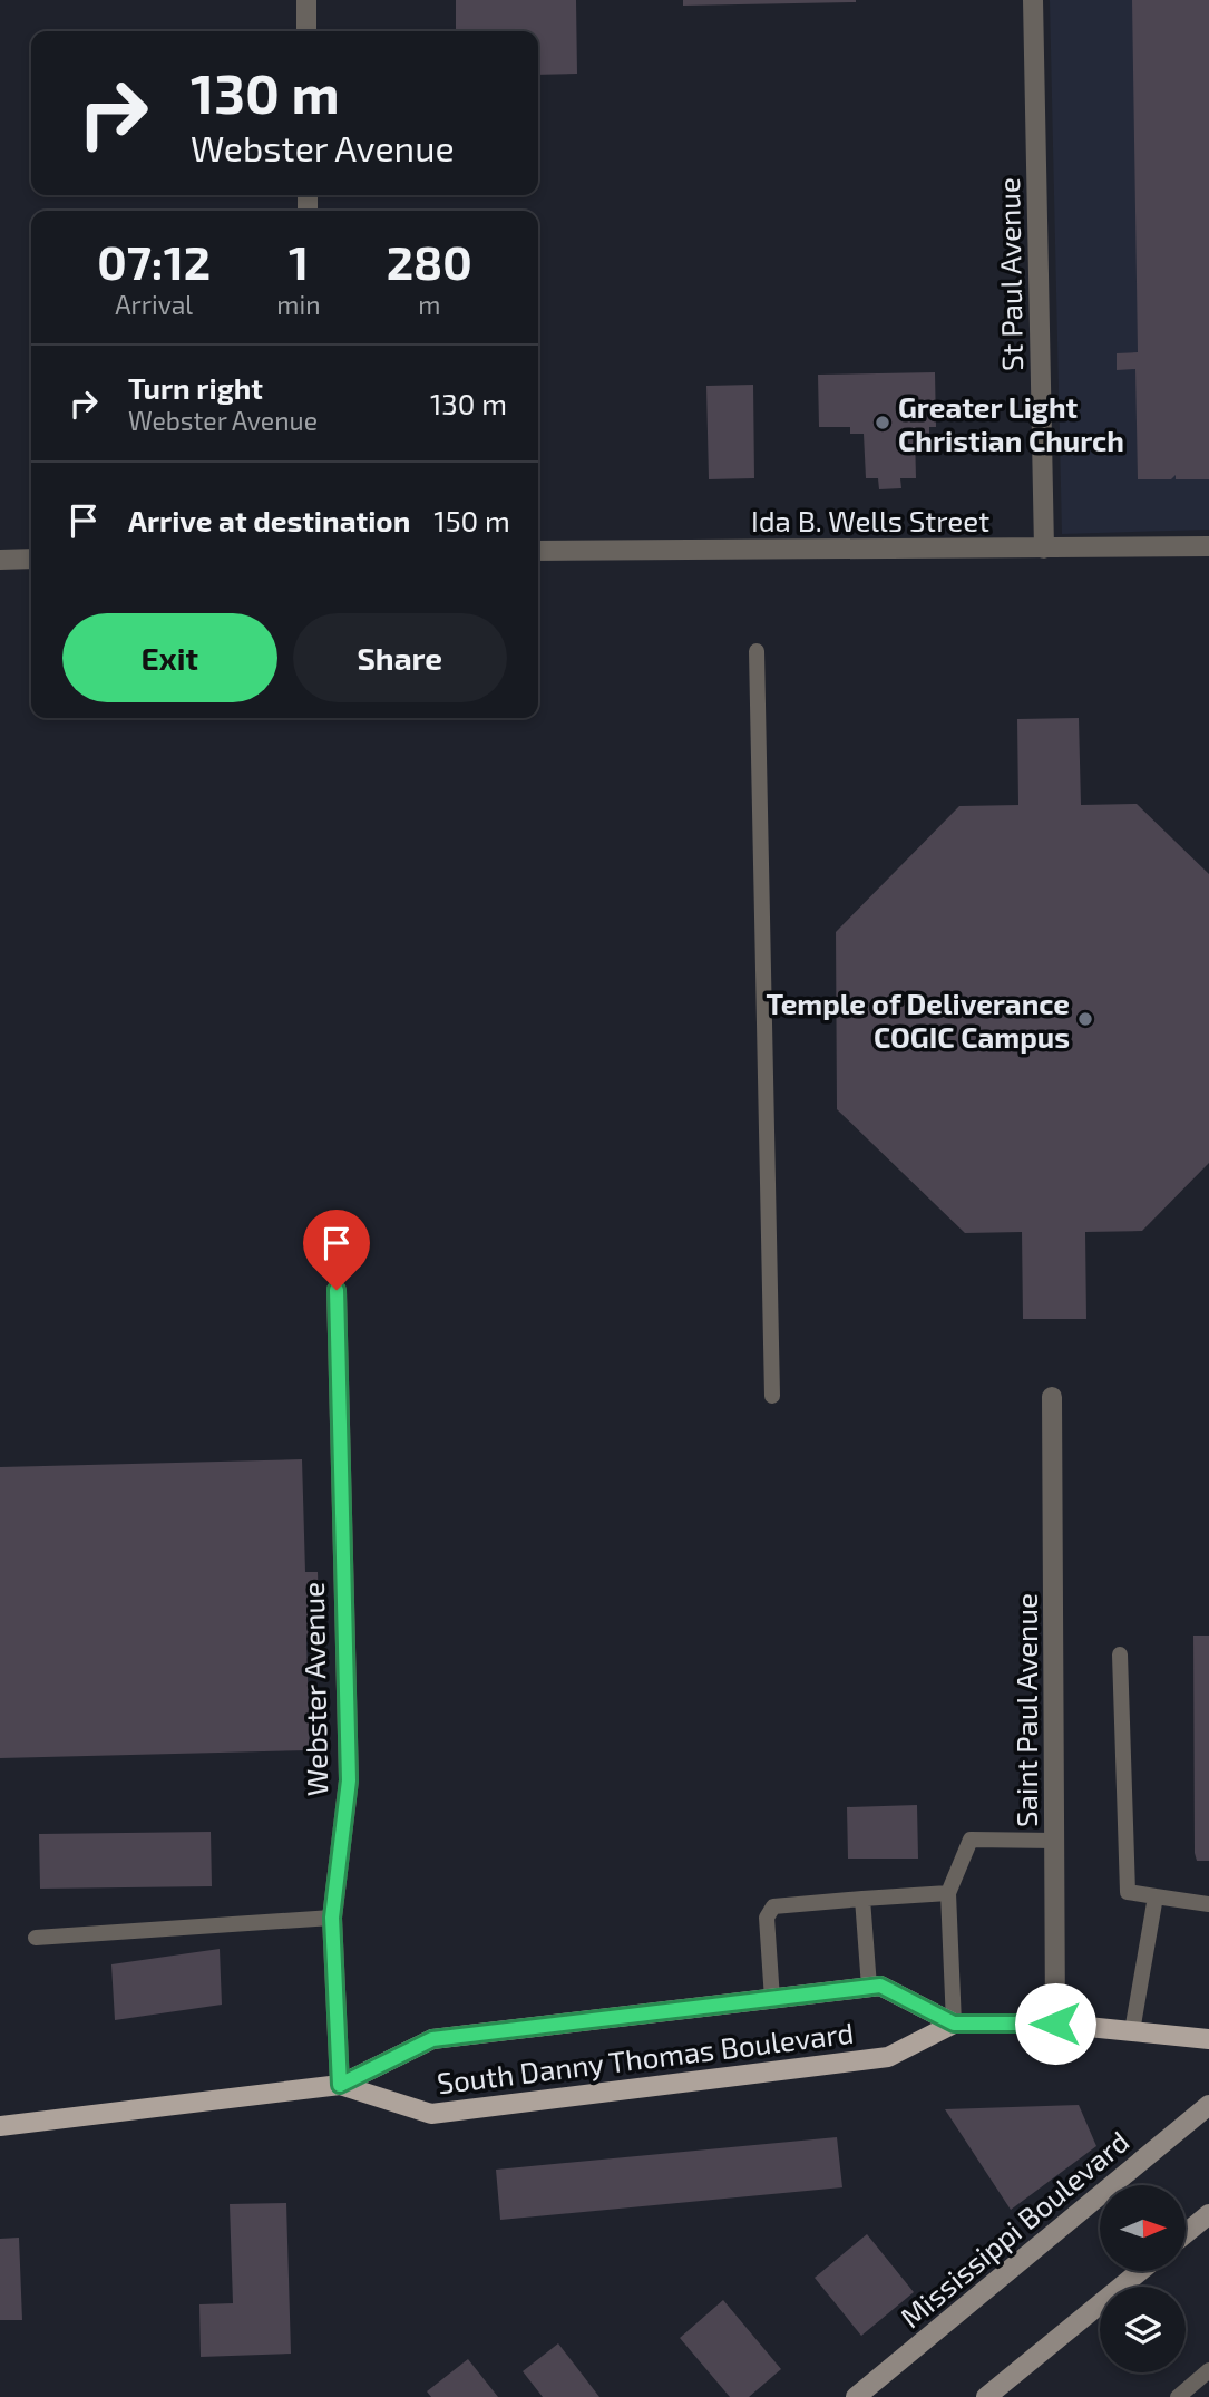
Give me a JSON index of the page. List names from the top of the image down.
{
  "streets": {
    "main road": ["South Danny Thomas Boulevard", "Mississippi Boulevard"],
    "street": [
      "St Paul Avenue",
      "Ida B. Wells Street",
      "Webster Avenue",
      "Saint Paul Avenue"
    ]
  },
  "crossings": [
    ["St Paul Avenue", "Ida B. Wells Street"],
    ["Webster Avenue", "South Danny Thomas Boulevard"],
    ["Saint Paul Avenue", "South Danny Thomas Boulevard"]
  ],
  "places": ["Greater Light Christian Church", "Temple of Deliverance COGIC Campus"],
  "north": "right",
  "page": {
    "turn": ["130 m", "Webster Avenue"],
    "eta": [
      "07:12",
      "Arrival",
      "1",
      "min",
      "280",
      "m"
    ],
    "list": [
      {
        "name": "Turn right",
        "note": "Webster Avenue",
        "value": "130 m"
      },
      {
        "name": "Arrive at destination",
        "value": "150 m"
      }
    ],
    "buttons": ["Exit", "Share"]
  }
}
